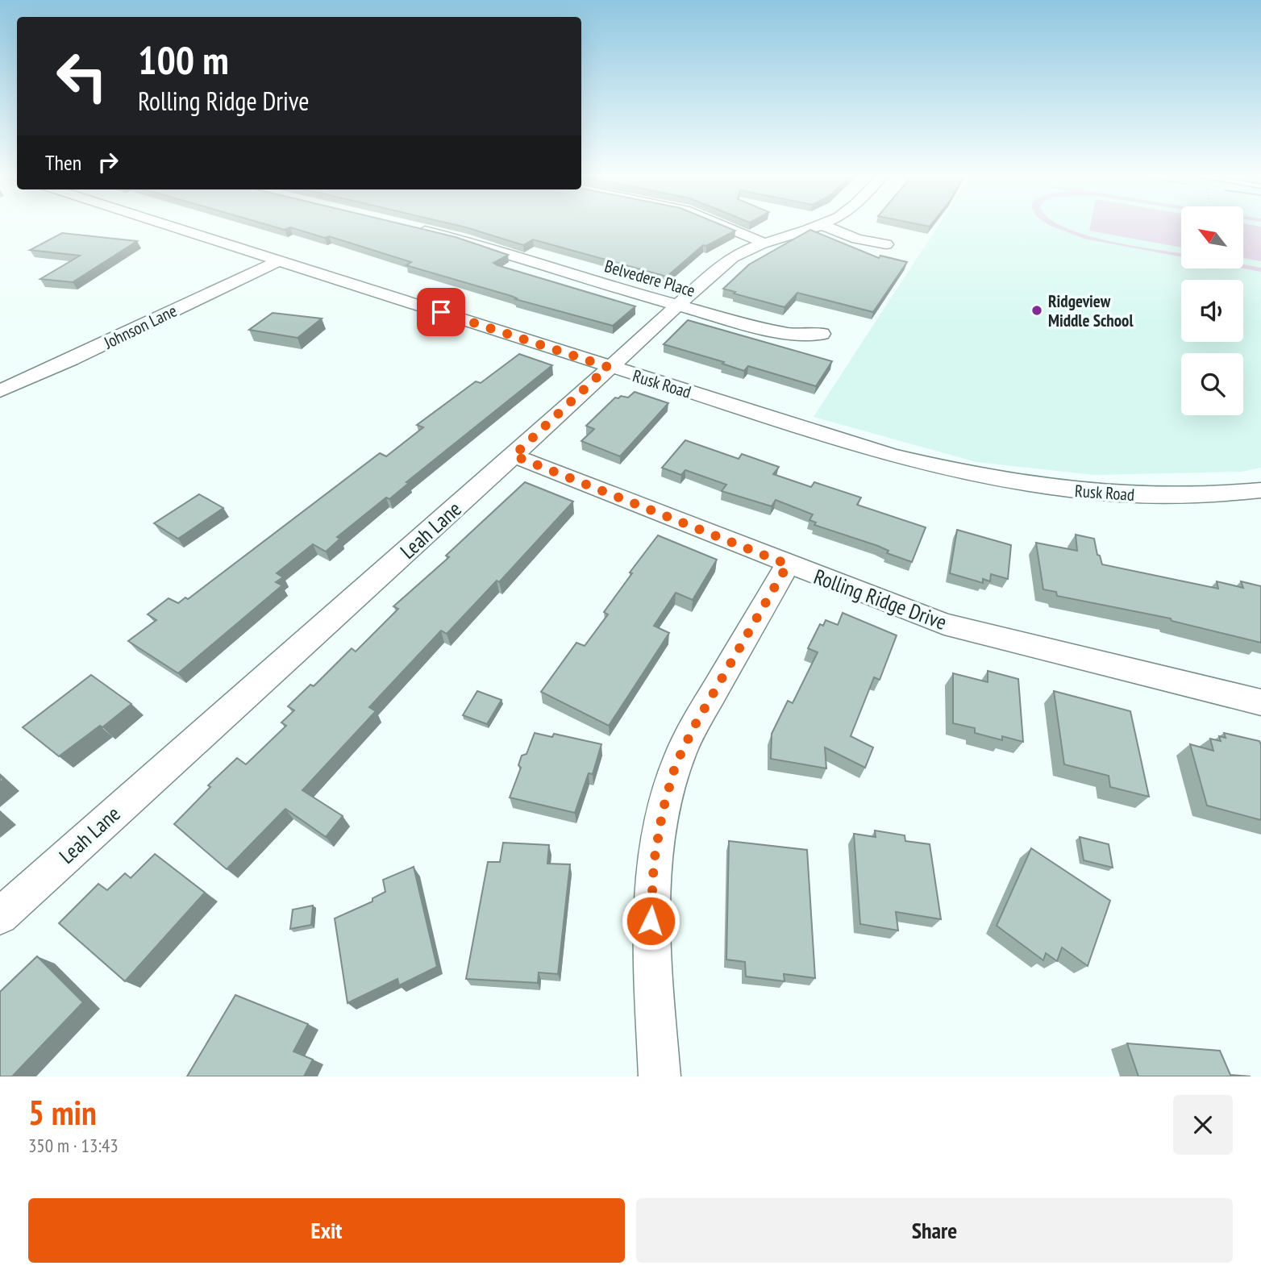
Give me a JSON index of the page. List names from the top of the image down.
{
  "streets": {
    "street": [
      "Belvedere Place",
      "Johnson Lane",
      "Rusk Road",
      "Leah Lane",
      "Rolling Ridge Drive"
    ]
  },
  "crossings": [
    ["Belvedere Place", "Leah Lane"],
    ["Johnson Lane", "Rusk Road"],
    ["Rusk Road", "Leah Lane"],
    ["Leah Lane", "Rolling Ridge Drive"]
  ],
  "places": ["Ridgeview Middle School"],
  "north": "top left",
  "page": {
    "turn": ["100 m", "Rolling Ridge Drive"],
    "then": "Then",
    "heading": ["5 min", "350 m · 13:43"],
    "buttons": ["Exit", "Share"]
  }
}
